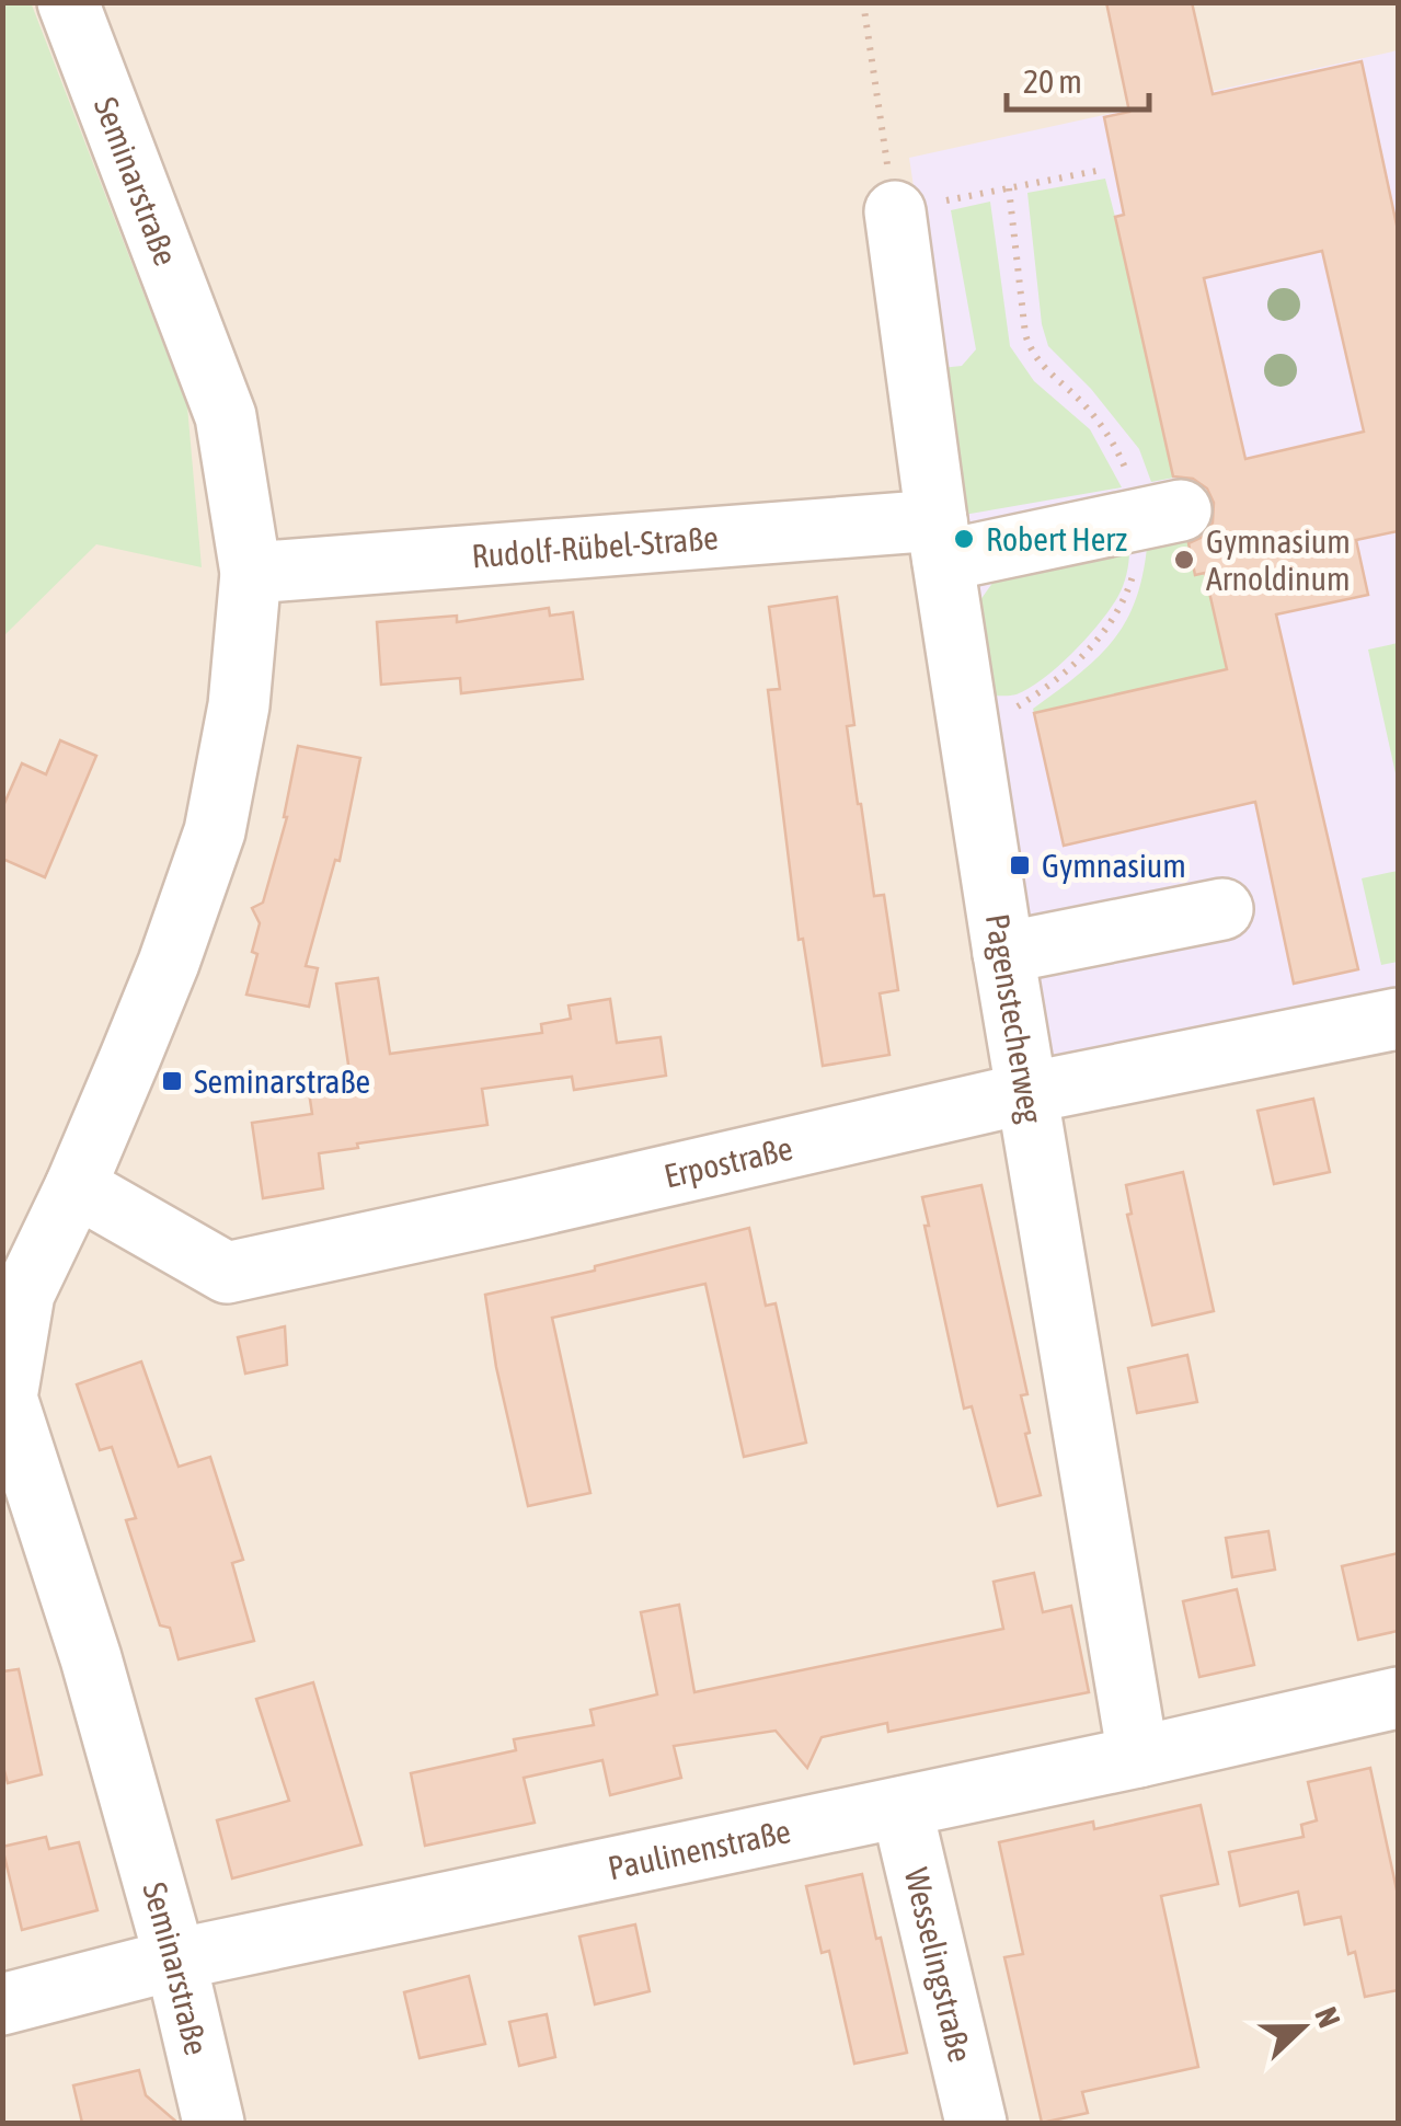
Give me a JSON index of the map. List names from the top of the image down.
{
  "streets": {
    "street": [
      "Seminarstraße",
      "Rudolf-Rübel-Straße",
      "Pagenstecherweg",
      "Erpostraße",
      "Paulinenstraße",
      "Wesselingstraße"
    ]
  },
  "crossings": [
    ["Seminarstraße", "Rudolf-Rübel-Straße"],
    ["Seminarstraße", "Erpostraße"],
    ["Seminarstraße", "Paulinenstraße"],
    ["Rudolf-Rübel-Straße", "Pagenstecherweg"],
    ["Pagenstecherweg", "Erpostraße"],
    ["Pagenstecherweg", "Paulinenstraße"],
    ["Paulinenstraße", "Wesselingstraße"]
  ],
  "places": {
    "other": ["Robert Herz", "Gymnasium Arnoldinum"],
    "transit": ["Gymnasium", "Seminarstraße"]
  },
  "scale_bar": "20 m",
  "north": "right"
}
